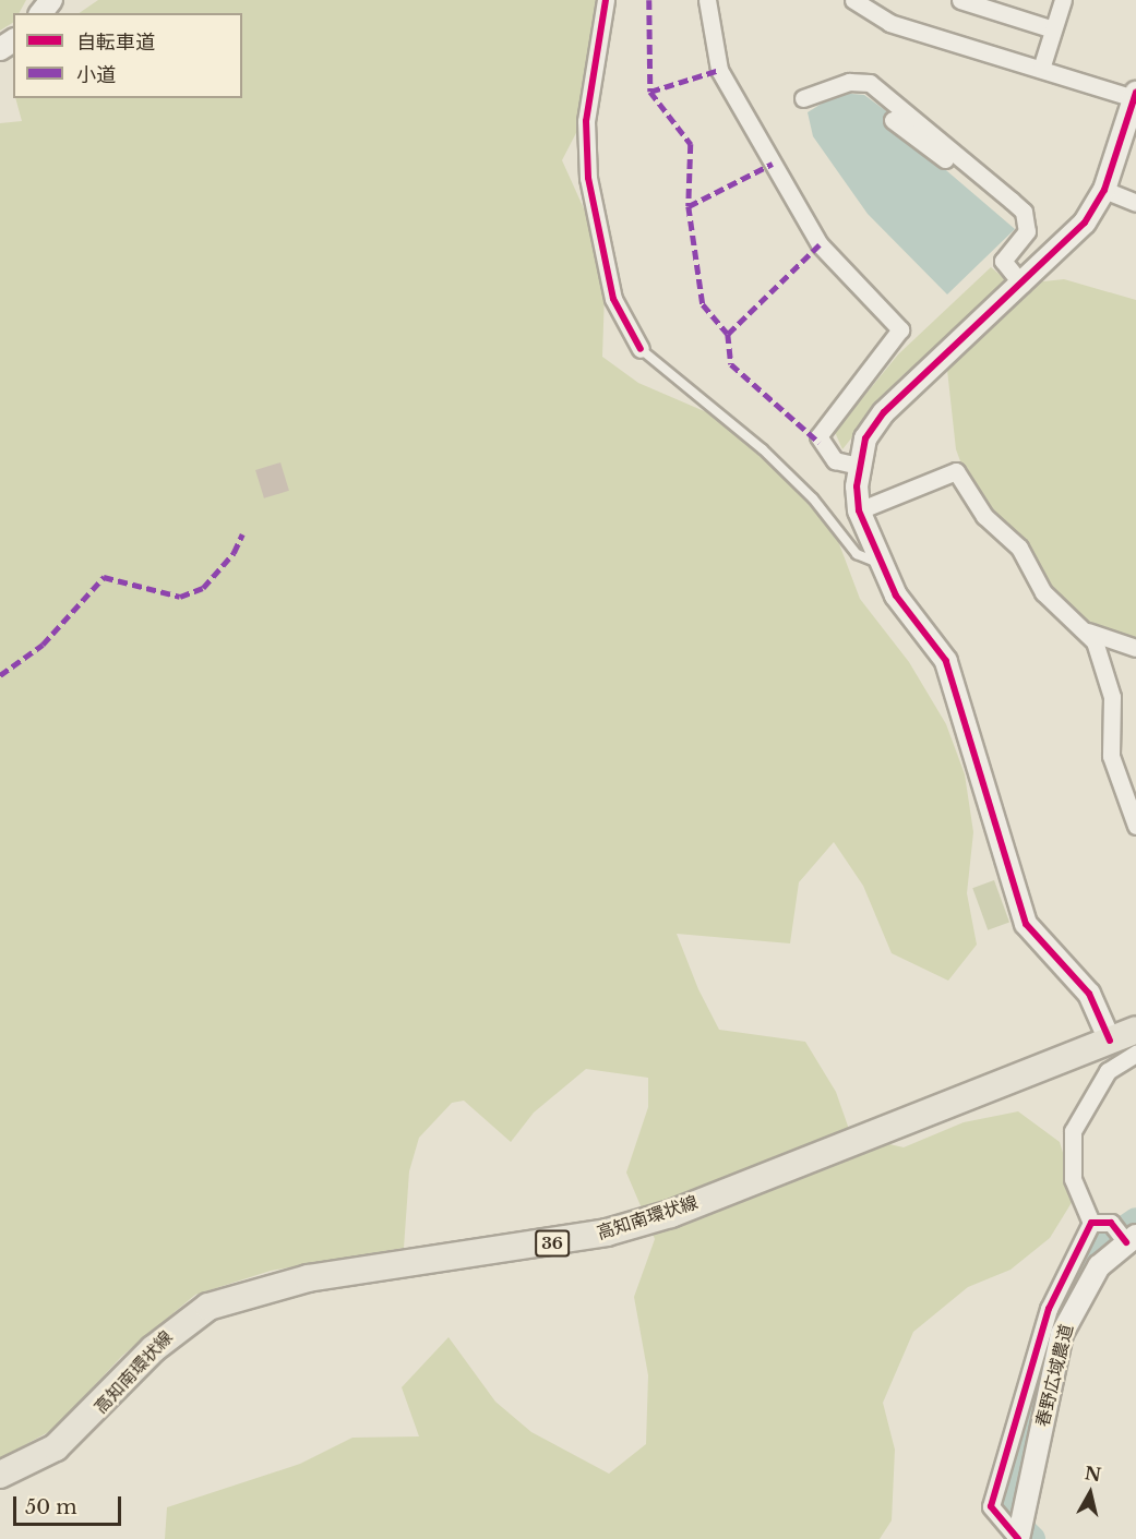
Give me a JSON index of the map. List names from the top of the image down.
{
  "streets": {
    "main road": ["高知南環状線", "36"],
    "street": ["春野広域農道"]
  },
  "legend": ["自転車道", "小道"],
  "scale_bar": "50 m",
  "north": "top"
}
